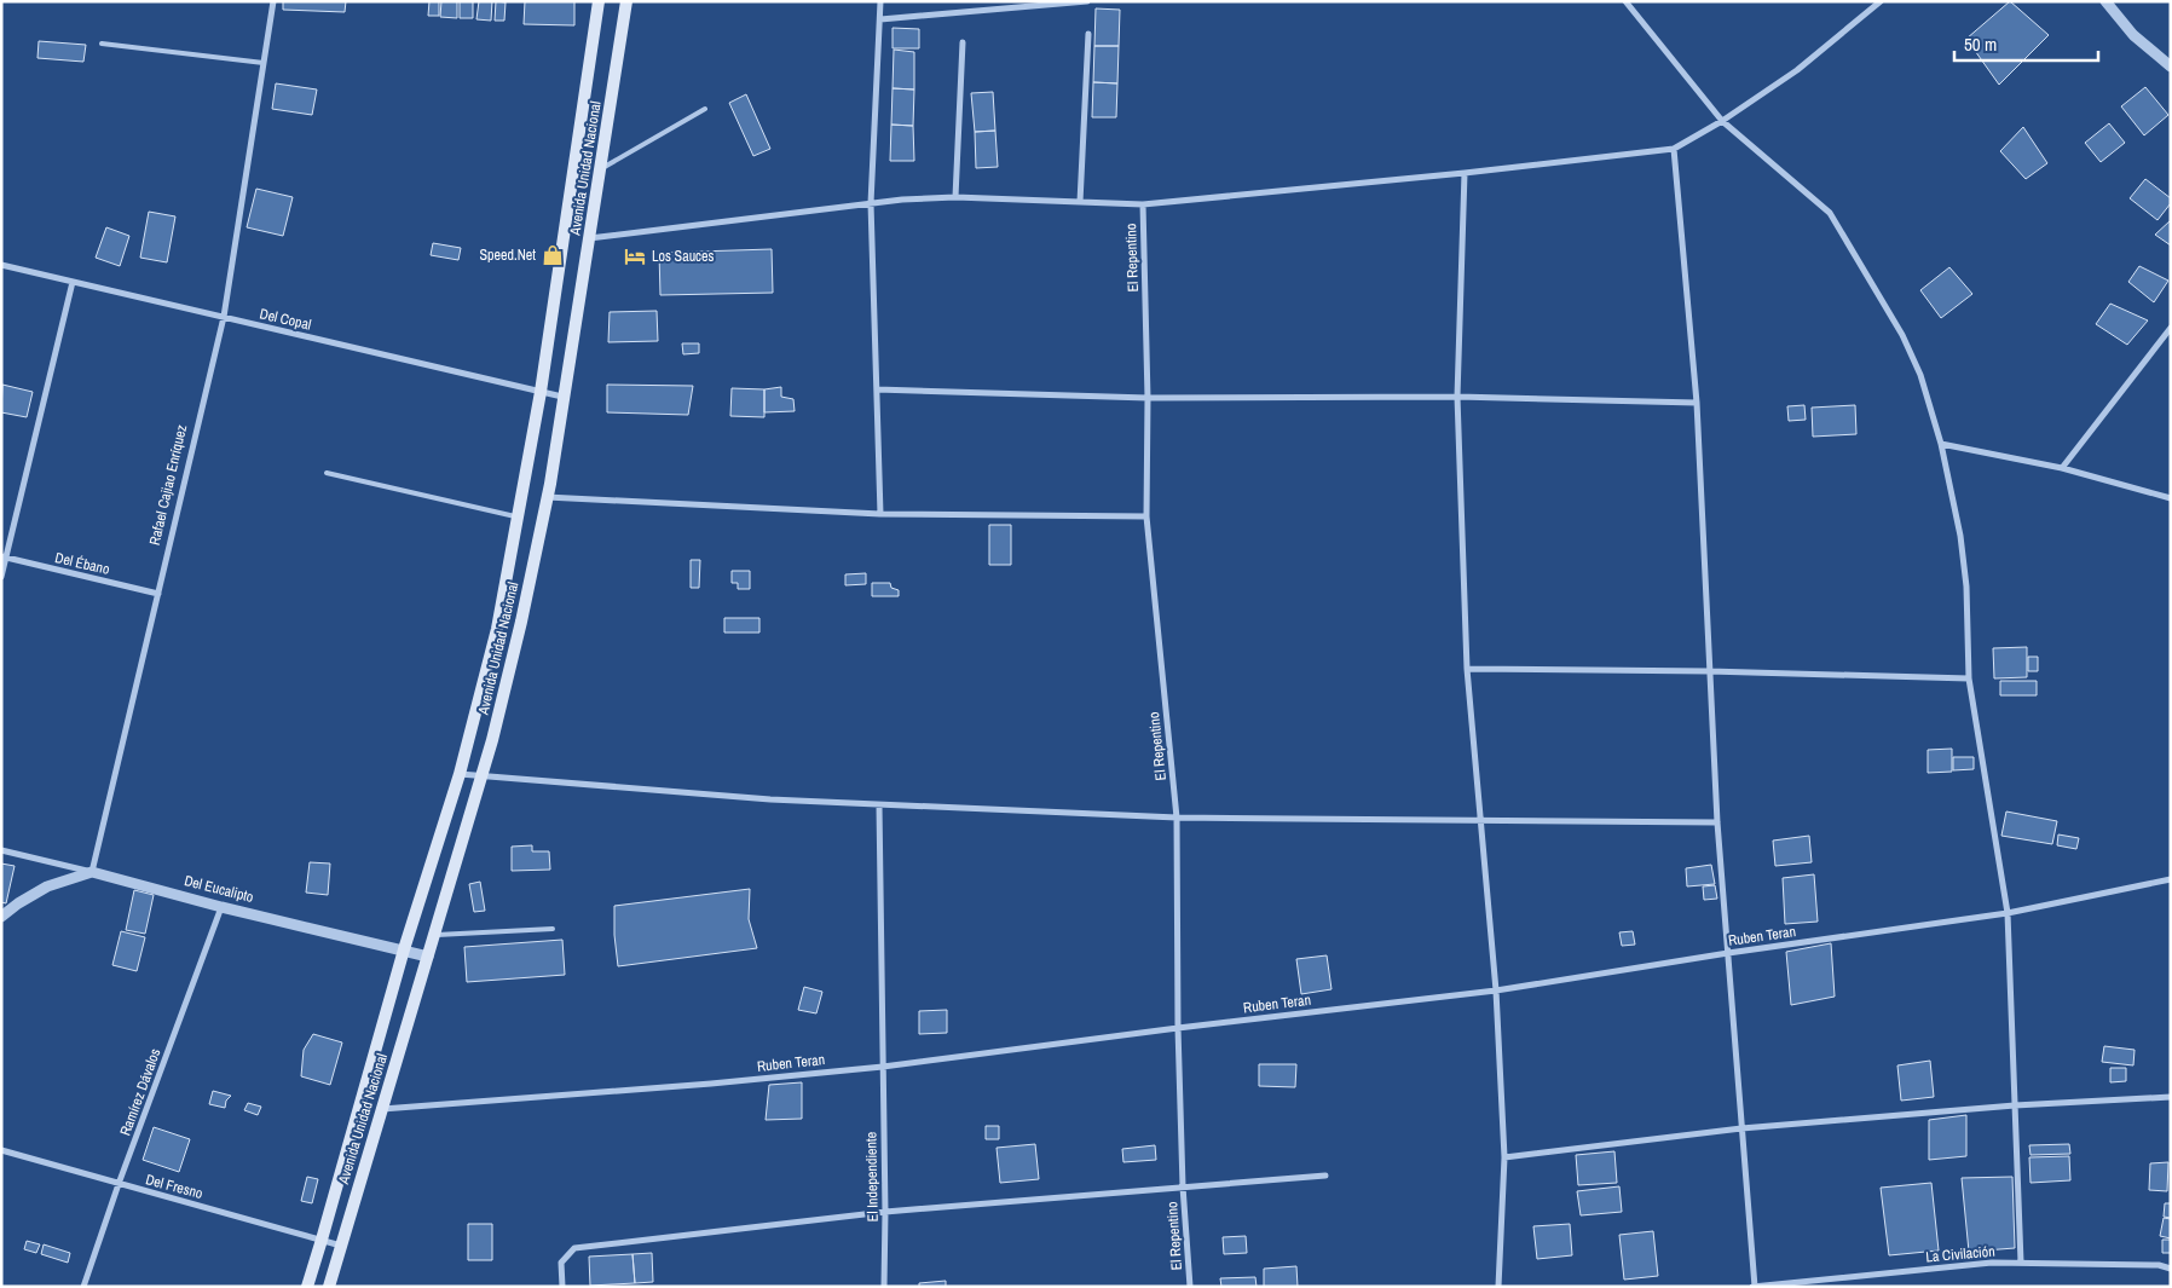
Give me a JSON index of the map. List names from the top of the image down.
{
  "streets": {
    "main road": ["Avenida Unidad Nacional"],
    "street": [
      "El Repentino",
      "Del Copal",
      "Rafael Cajiao Enríquez",
      "Del Ébano",
      "Del Eucalipto",
      "Ruben Teran",
      "Ramírez Dávalos",
      "El Independiente",
      "Del Fresno",
      "La Civilación"
    ]
  },
  "crossings": [
    ["Avenida Unidad Nacional", "Del Copal"],
    ["Avenida Unidad Nacional", "Del Eucalipto"],
    ["Avenida Unidad Nacional", "Ruben Teran"],
    ["Avenida Unidad Nacional", "Del Fresno"],
    ["El Repentino", "Ruben Teran"],
    ["Del Copal", "Rafael Cajiao Enríquez"],
    ["Rafael Cajiao Enríquez", "Del Ébano"],
    ["Rafael Cajiao Enríquez", "Del Eucalipto"],
    ["Del Eucalipto", "Ramírez Dávalos"],
    ["Ruben Teran", "El Independiente"],
    ["Ramírez Dávalos", "Del Fresno"]
  ],
  "places": {
    "shop": ["Speed.Net"],
    "hotel": ["Los Sauces"]
  },
  "scale_bar": "50 m"
}
